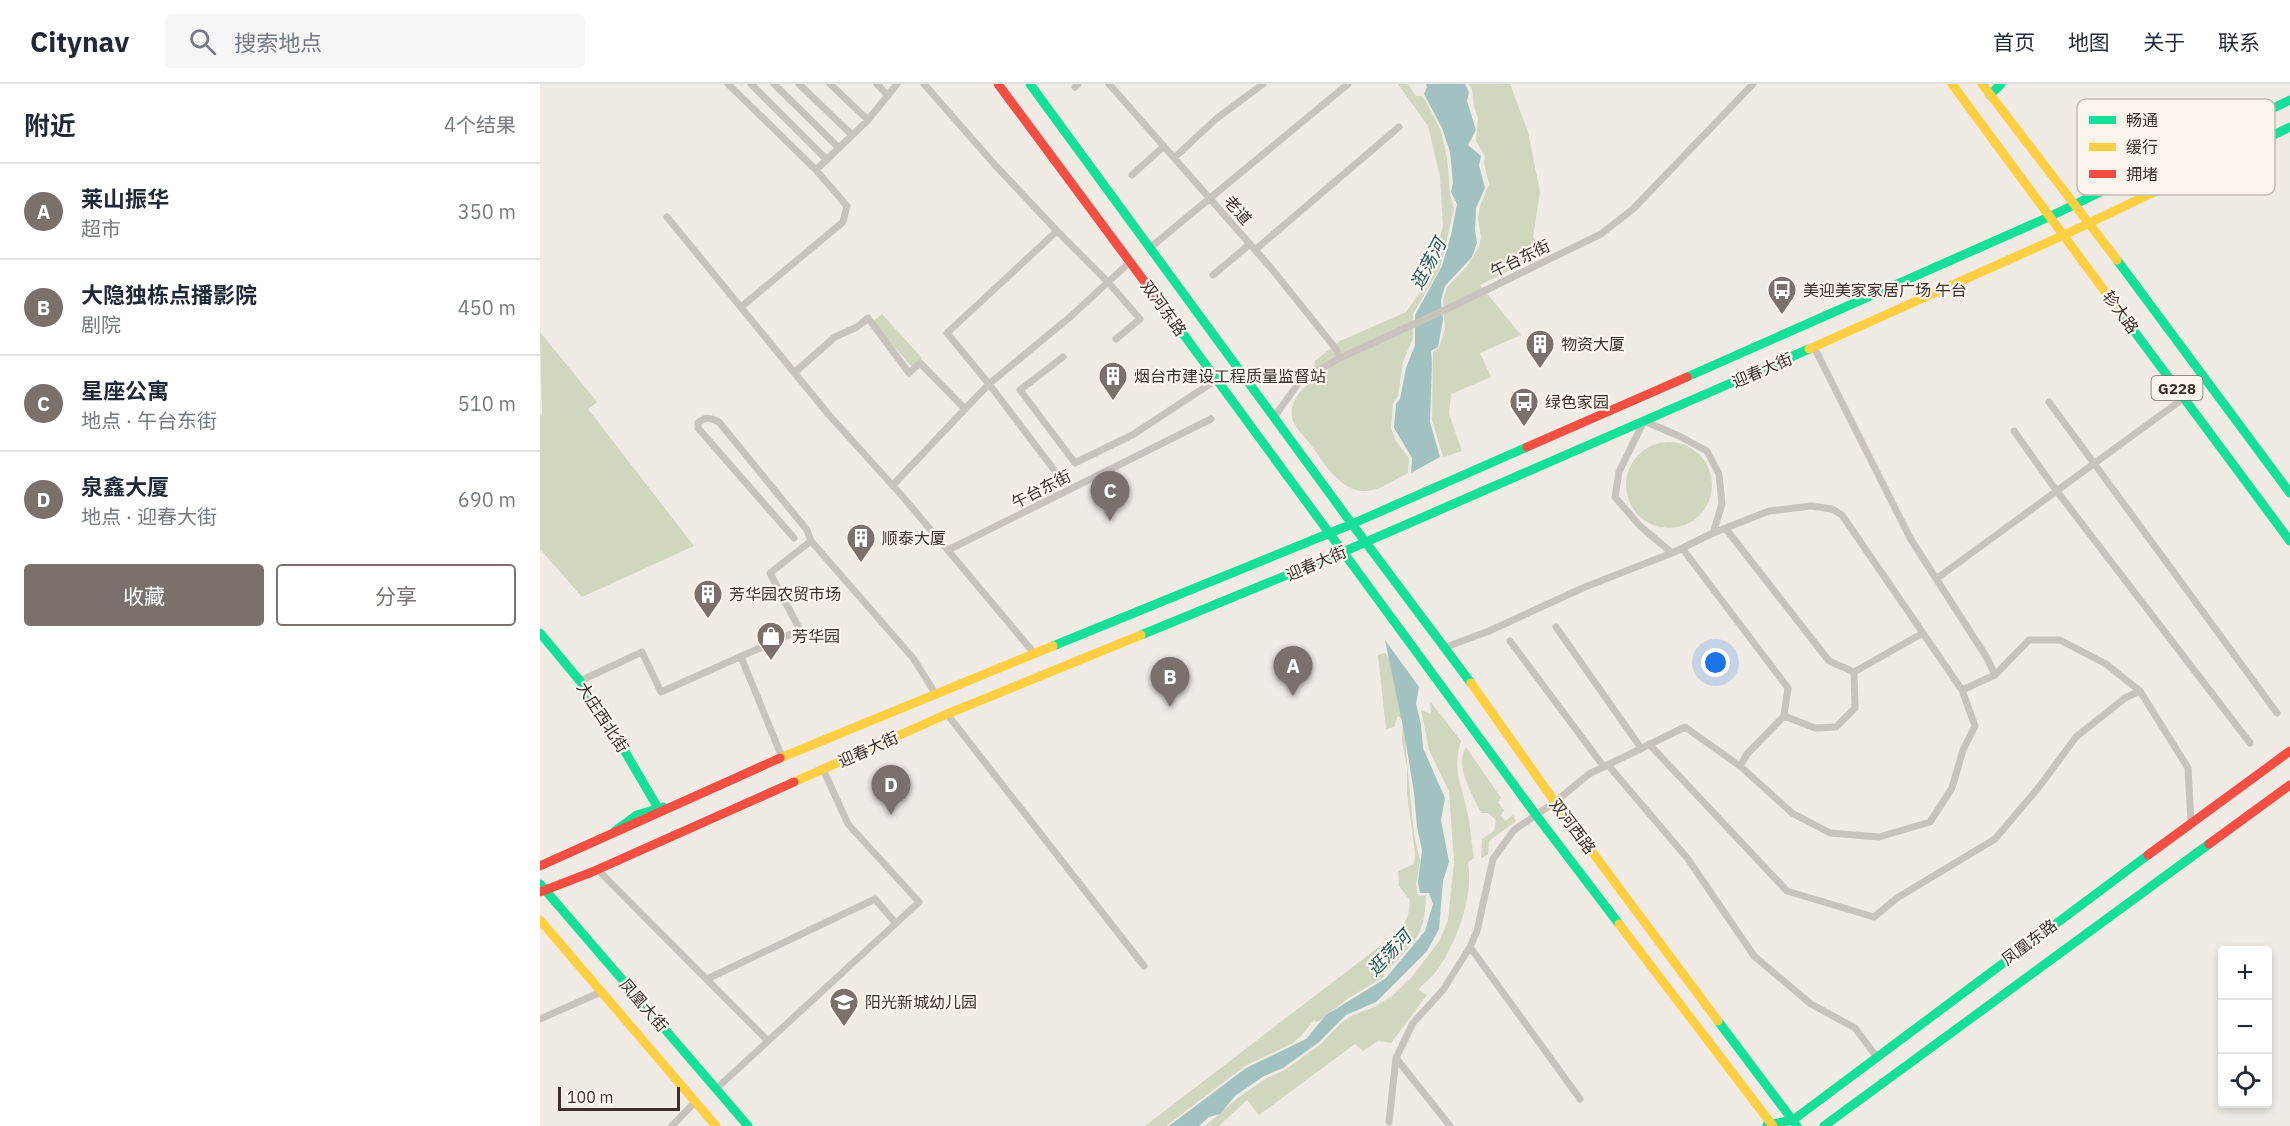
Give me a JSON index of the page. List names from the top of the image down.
{
  "streets": {
    "main road": [
      "双河东路",
      "轸大路",
      "迎春大街",
      "G228",
      "大庄西北街",
      "双河西路",
      "凤凰东路",
      "凤凰大街"
    ],
    "street": ["老道", "午台东街"]
  },
  "crossings": [
    ["老道", "午台东街"],
    ["午台东街", "双河东路"],
    ["双河东路", "迎春大街"],
    ["双河东路", "双河西路"],
    ["轸大路", "迎春大街"],
    ["迎春大街", "双河西路"],
    ["迎春大街", "凤凰大街"],
    ["双河西路", "凤凰东路"]
  ],
  "water": ["逛荡河"],
  "places": {
    "bus stop": ["美迎美家家居广场 午台", "绿色家园"],
    "building": [
      "物资大厦",
      "烟台市建设工程质量监督站",
      "顺泰大厦",
      "芳华园农贸市场"
    ],
    "shop": ["芳华园"],
    "school or university": ["阳光新城幼儿园"]
  },
  "legend": ["畅通", "缓行", "拥堵"],
  "scale_bar": "100 m",
  "page": {
    "header": "Citynav",
    "search": "搜索地点",
    "nav": [
      "首页",
      "地图",
      "关于",
      "联系"
    ],
    "heading": ["附近", "4个结果"],
    "list": [
      {
        "mark": "A",
        "name": "莱山振华",
        "note": "超市",
        "value": "350 m"
      },
      {
        "mark": "B",
        "name": "大隐独栋点播影院",
        "note": "剧院",
        "value": "450 m"
      },
      {
        "mark": "C",
        "name": "星座公寓",
        "note": "地点 · 午台东街",
        "value": "510 m"
      },
      {
        "mark": "D",
        "name": "泉鑫大厦",
        "note": "地点 · 迎春大街",
        "value": "690 m"
      }
    ],
    "pins": [
      "C",
      "A",
      "B",
      "D"
    ],
    "buttons": ["收藏", "分享"],
    "map_buttons": ["+", "−"],
    "scale": "100 m"
  }
}
